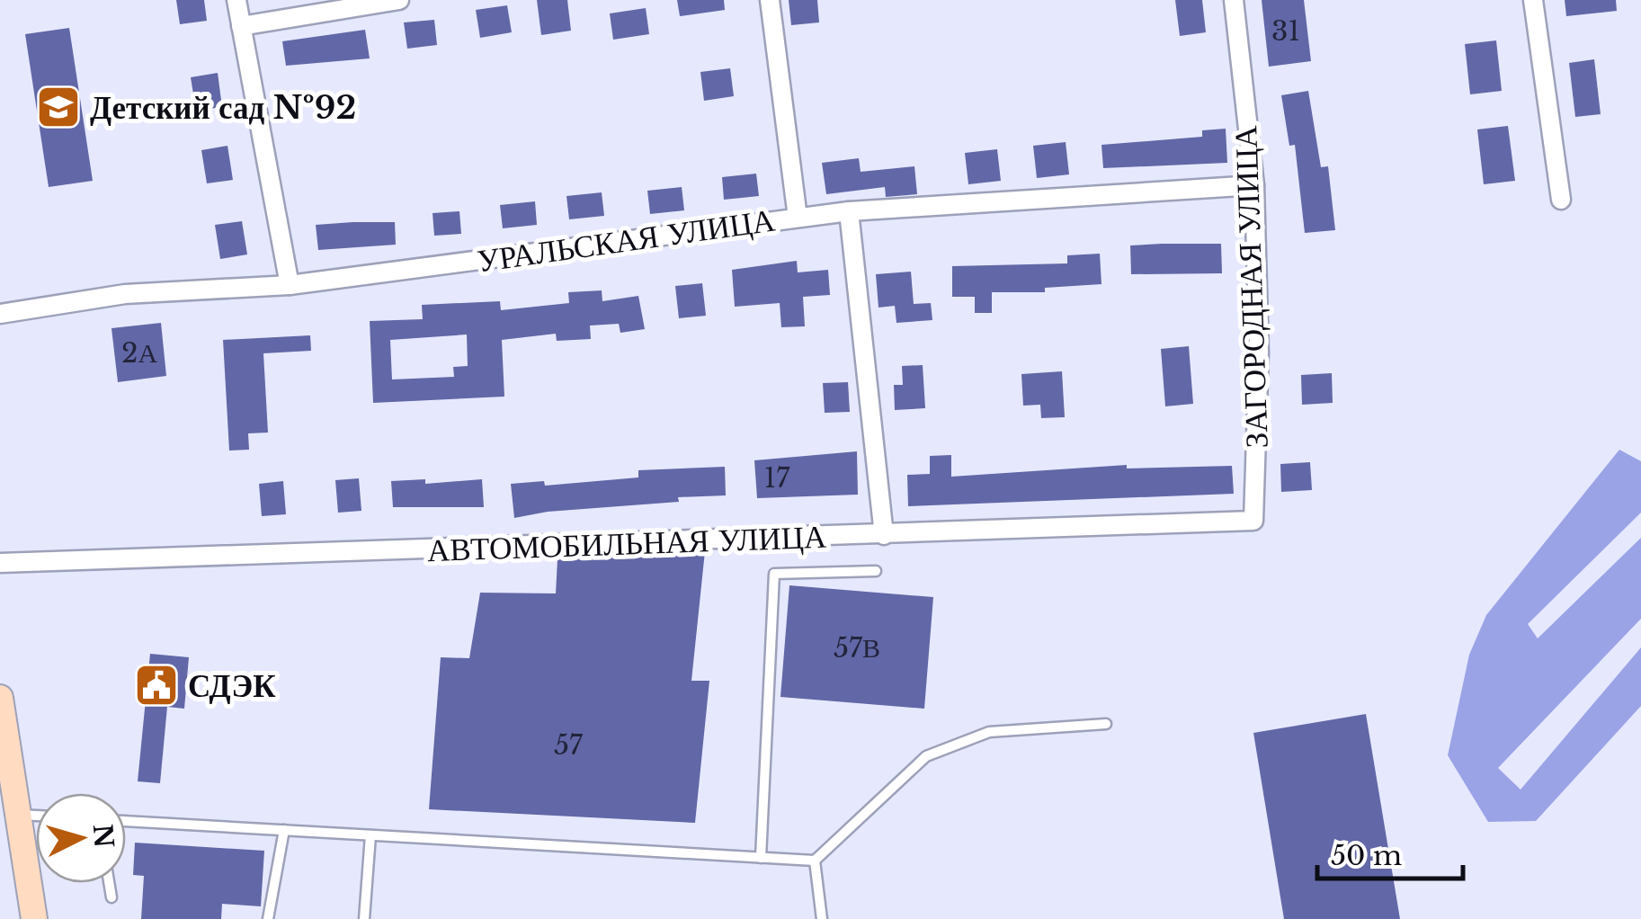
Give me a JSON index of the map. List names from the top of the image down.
{
  "streets": {
    "street": ["УРАЛЬСКАЯ УЛИЦА", "ЗАГОРОДНАЯ УЛИЦА", "АВТОМОБИЛЬНАЯ УЛИЦА"]
  },
  "crossings": [
    ["УРАЛЬСКАЯ УЛИЦА", "ЗАГОРОДНАЯ УЛИЦА"],
    ["ЗАГОРОДНАЯ УЛИЦА", "АВТОМОБИЛЬНАЯ УЛИЦА"]
  ],
  "places": {
    "school or university": ["Детский сад №92"],
    "public building": ["СДЭК"]
  },
  "house_numbers": [
    "31",
    "2А",
    "17",
    "57В",
    "57"
  ],
  "scale_bar": "50 m",
  "north": "right"
}
